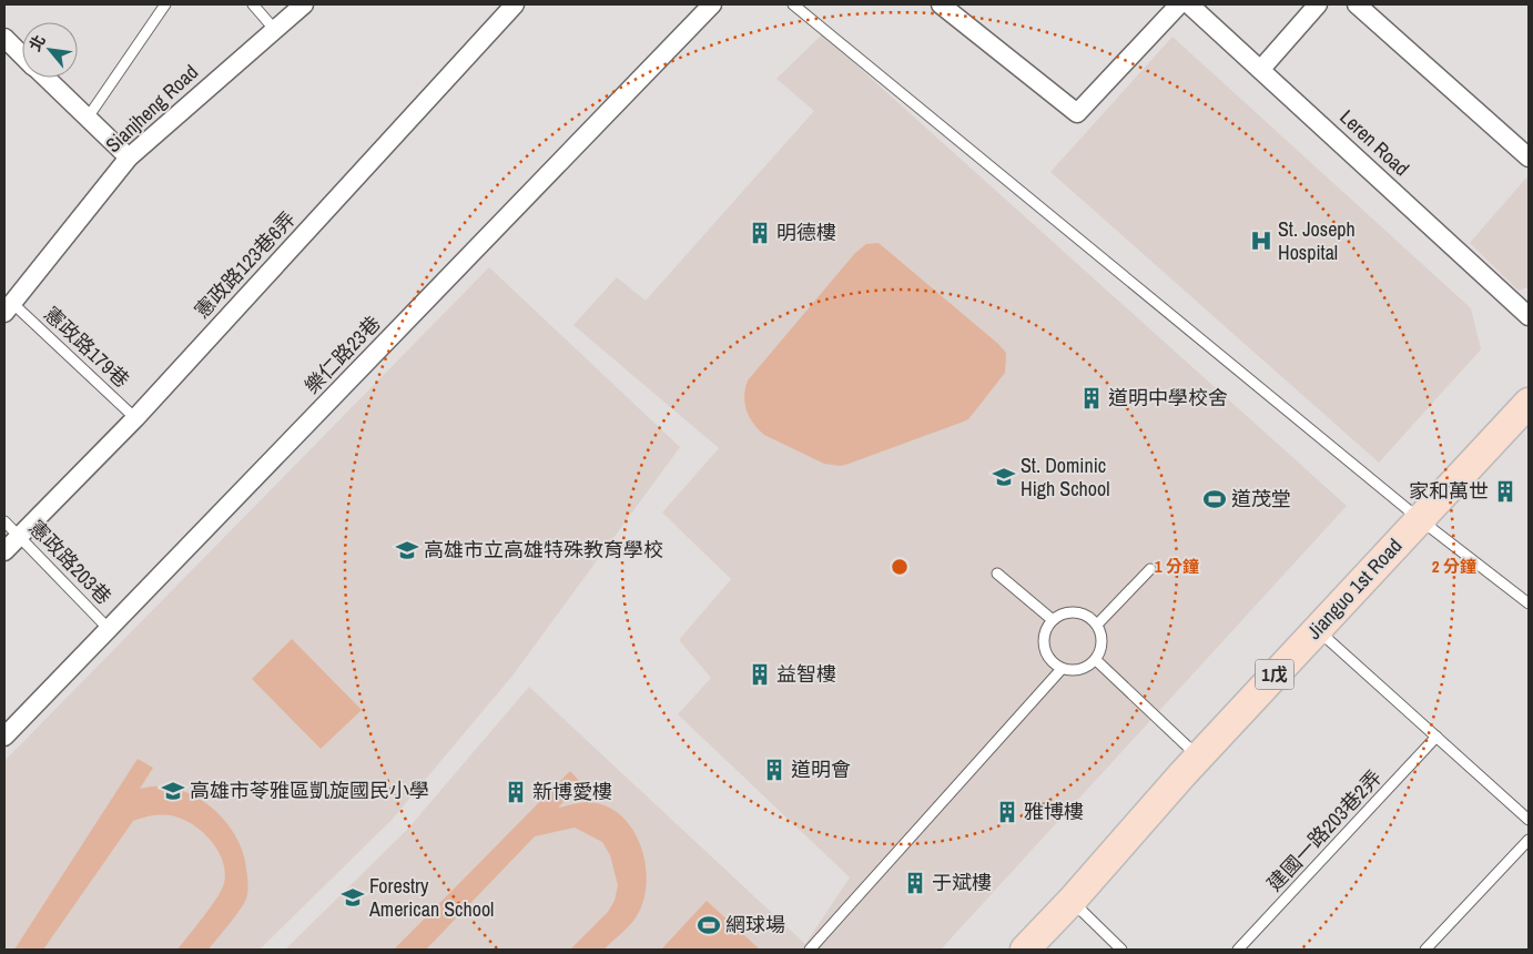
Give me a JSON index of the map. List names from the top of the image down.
{
  "streets": {
    "main road": ["Jianguo 1st Road", "1戊"],
    "street": [
      "Sianjheng Road",
      "Leren Road",
      "憲政路123巷6弄",
      "樂仁路23巷"
    ],
    "lane": ["憲政路179巷", "憲政路203巷", "建國一路203巷2弄"]
  },
  "crossings": [
    ["Sianjheng Road", "憲政路179巷"],
    ["憲政路123巷6弄", "憲政路179巷"],
    ["憲政路123巷6弄", "憲政路203巷"],
    ["樂仁路23巷", "憲政路203巷"]
  ],
  "places": {
    "building": [
      "明德樓",
      "道明中學校舍",
      "家和萬世",
      "益智樓",
      "道明會",
      "新博愛樓",
      "雅博樓",
      "于斌樓"
    ],
    "hospital": ["St. Joseph Hospital"],
    "school or university": [
      "St. Dominic High School",
      "高雄市立高雄特殊教育學校",
      "高雄市苓雅區凱旋國民小學",
      "Forestry American School"
    ],
    "sports": ["道茂堂", "網球場"]
  },
  "north": "top left",
  "rings": ["1 分鐘", "2 分鐘"]
}
